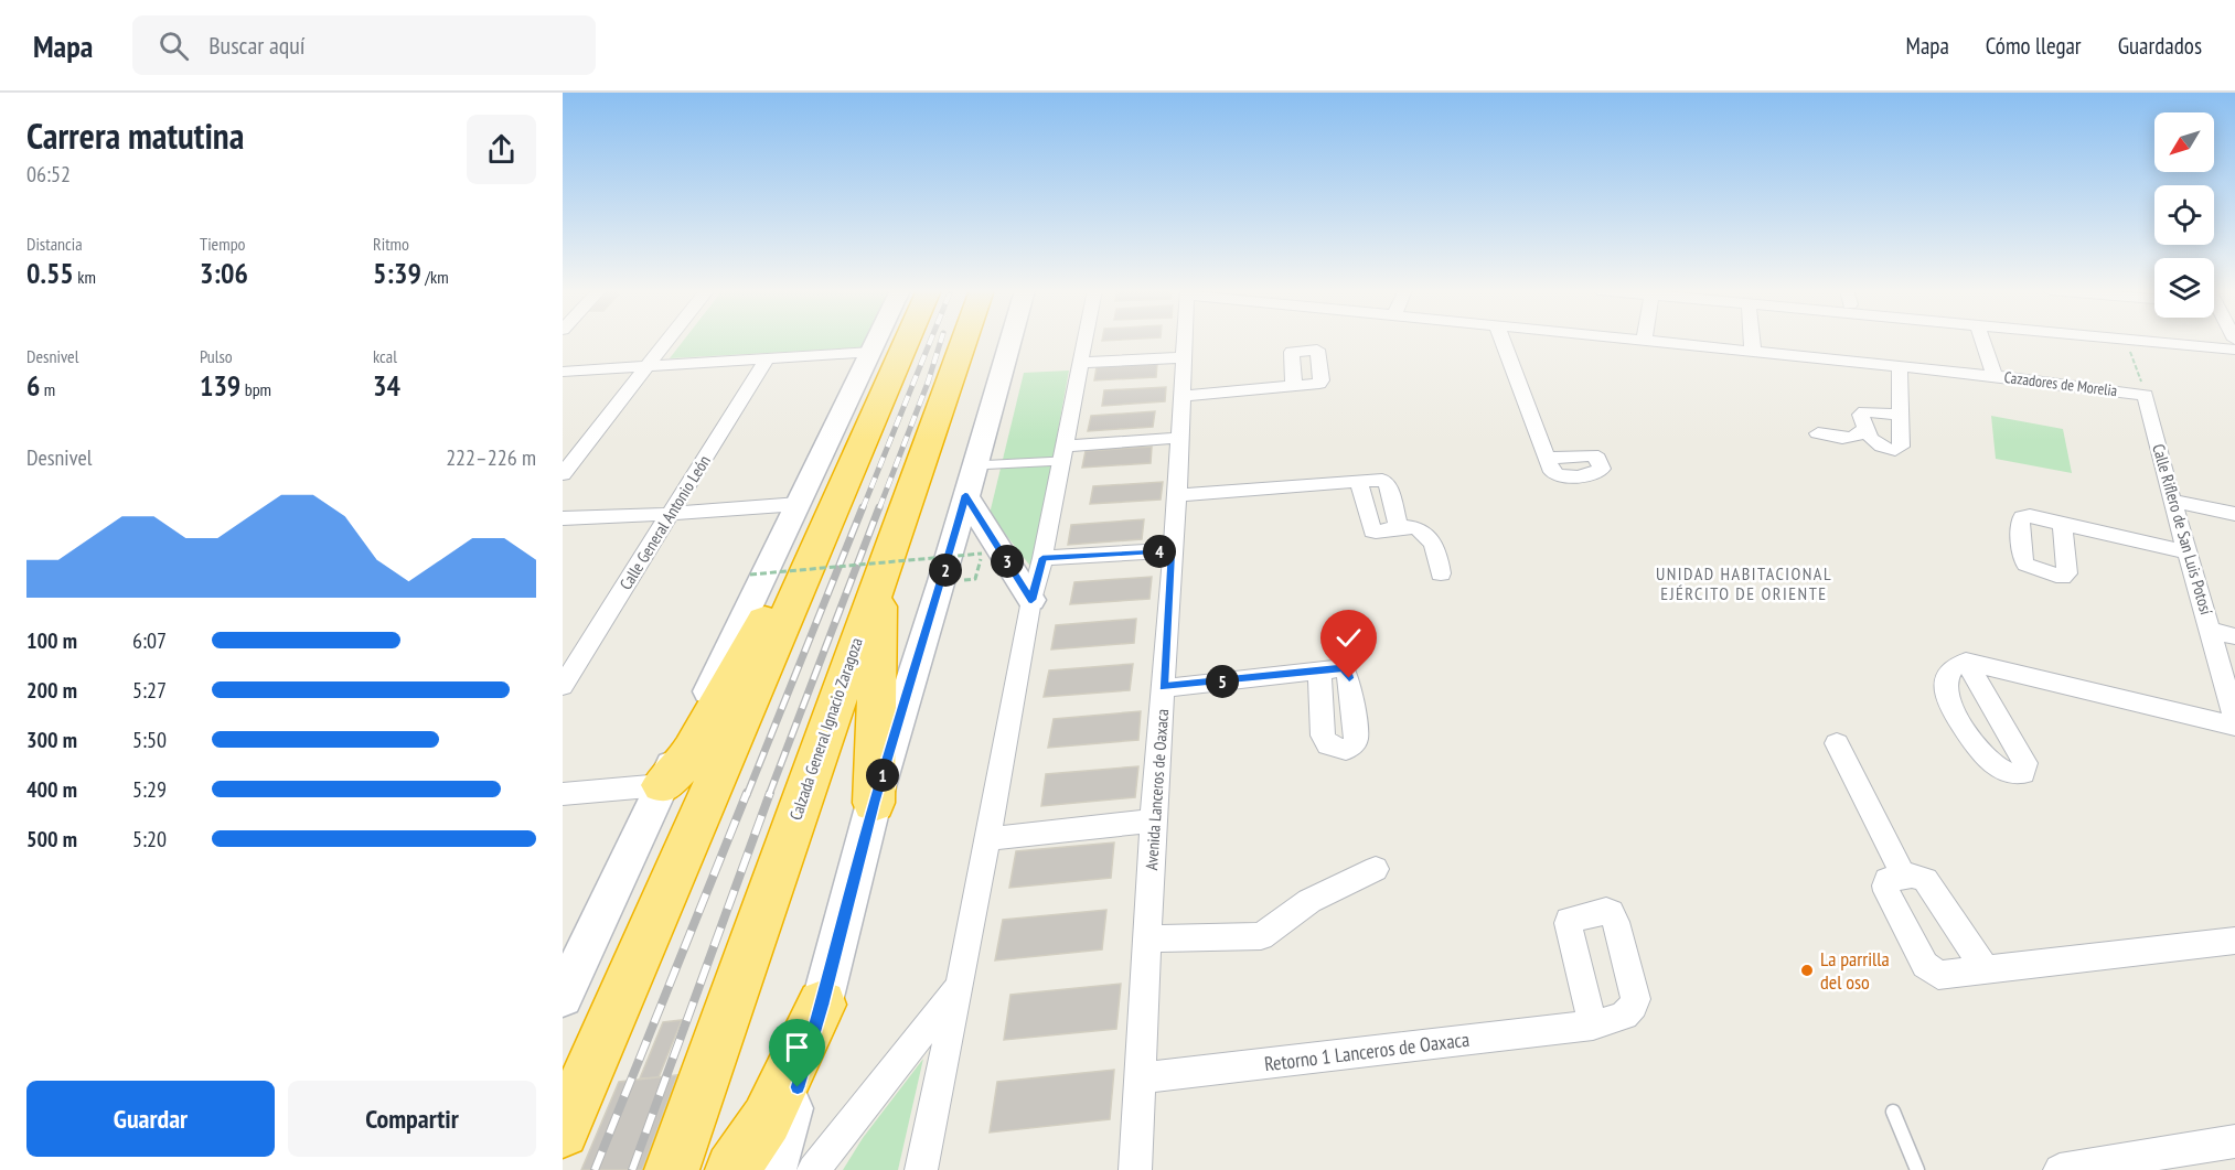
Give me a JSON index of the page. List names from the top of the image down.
{
  "streets": {
    "highway": ["Calzada General Ignacio Zaragoza"],
    "street": [
      "Cazadores de Morelia",
      "Calle General Antonio León",
      "Calle Riflero de San Luis Potosí",
      "Avenida Lanceros de Oaxaca",
      "Retorno 1 Lanceros de Oaxaca"
    ]
  },
  "crossings": [
    ["Cazadores de Morelia", "Calle Riflero de San Luis Potosí"],
    ["Avenida Lanceros de Oaxaca", "Retorno 1 Lanceros de Oaxaca"]
  ],
  "districts": ["UNIDAD HABITACIONAL EJÉRCITO DE ORIENTE"],
  "places": ["La parrilla del oso"],
  "north": "bottom left",
  "page": {
    "header": "Mapa",
    "search": "Buscar aquí",
    "nav": ["Mapa", "Cómo llegar", "Guardados"],
    "heading": ["Carrera matutina", "06:52"],
    "stats": [
      ["Distancia", "0.55 km"],
      ["Tiempo", "3:06"],
      ["Ritmo", "5:39 /km"],
      ["Desnivel", "6 m"],
      ["Pulso", "139 bpm"],
      ["kcal", "34"]
    ],
    "chart": ["Desnivel", "222–226 m"],
    "pins": [
      "4",
      "3",
      "2",
      "5",
      "1"
    ],
    "list": [
      {
        "name": "100 m",
        "note": "6:07"
      },
      {
        "name": "200 m",
        "note": "5:27"
      },
      {
        "name": "300 m",
        "note": "5:50"
      },
      {
        "name": "400 m",
        "note": "5:29"
      },
      {
        "name": "500 m",
        "note": "5:20"
      }
    ],
    "buttons": ["Guardar", "Compartir"]
  }
}
